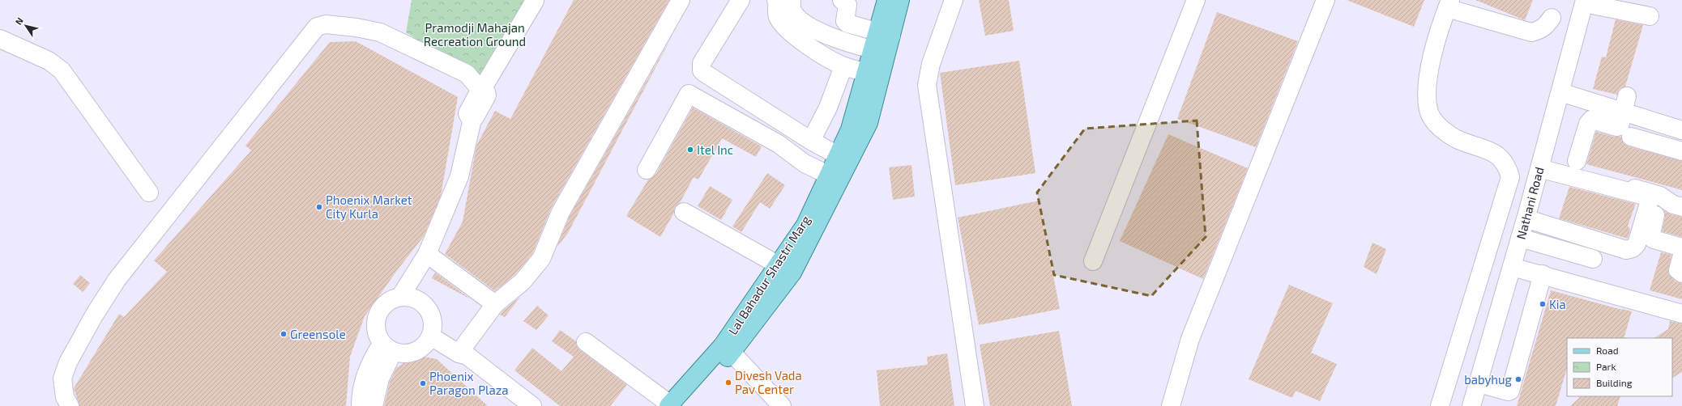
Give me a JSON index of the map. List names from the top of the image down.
{
  "streets": {
    "main road": ["Lal Bahadur Shastri Marg"],
    "street": ["Nathani Road"]
  },
  "parks": ["Pramodji Mahajan Recreation Ground"],
  "places": [
    "Itel Inc",
    "Phoenix Market City Kurla",
    "Kia",
    "Greensole",
    "babyhug",
    "Divesh Vada Pav Center",
    "Phoenix Paragon Plaza"
  ],
  "legend": ["Road", "Park", "Building"],
  "north": "top left"
}
